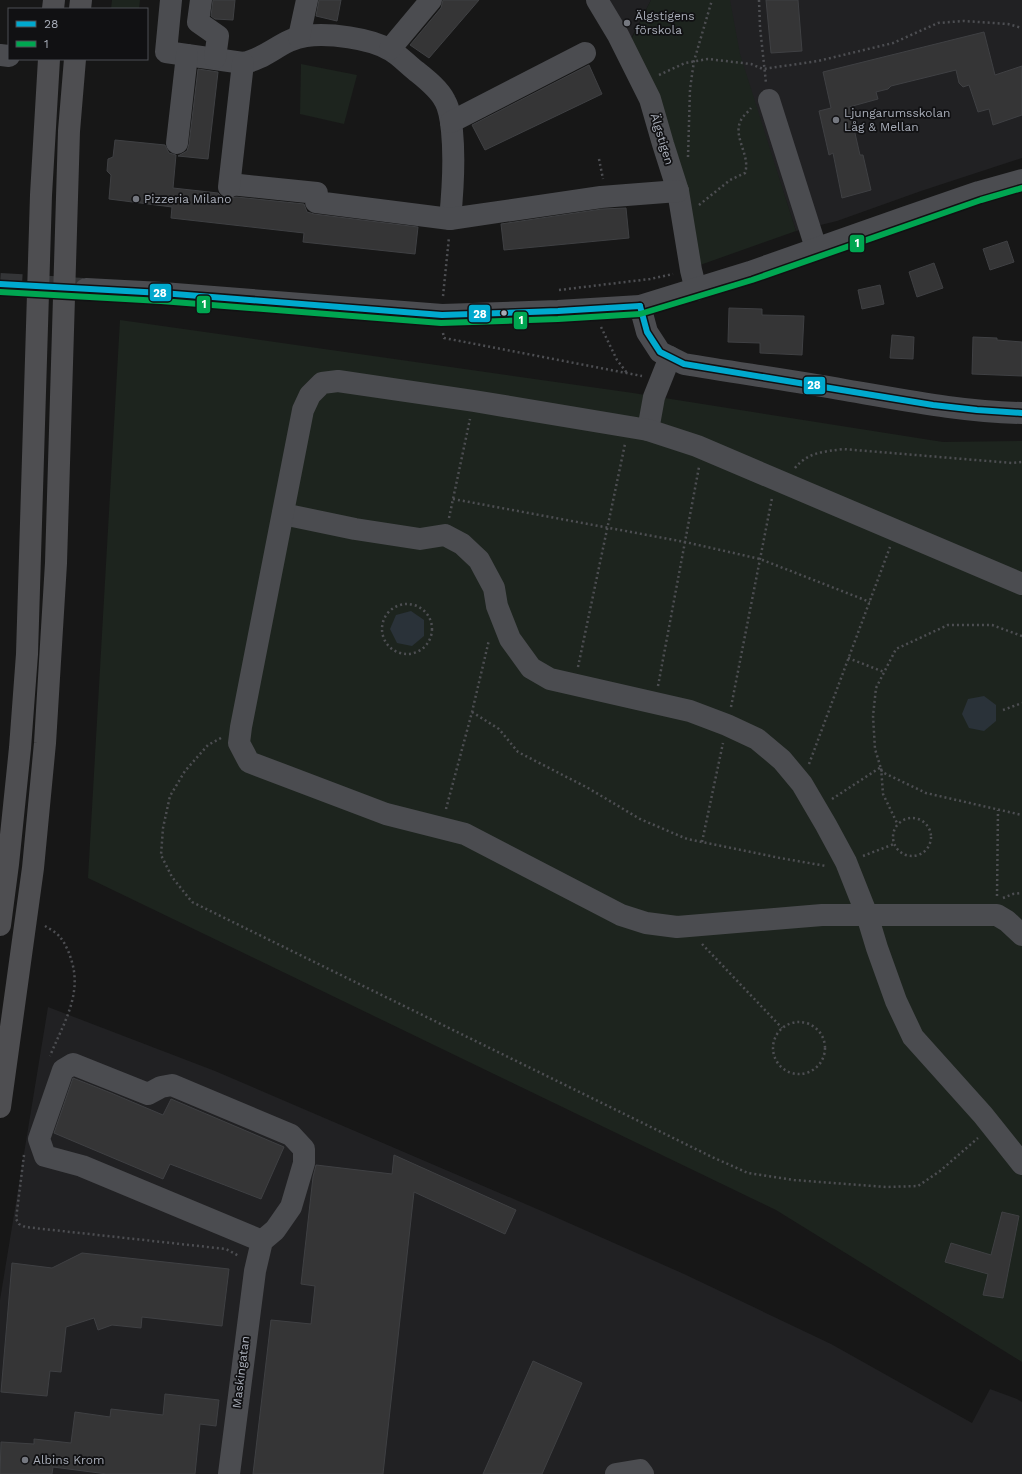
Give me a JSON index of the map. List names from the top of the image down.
{
  "streets": {
    "street": ["Älgstigen", "Maskingatan"]
  },
  "places": [
    "Älgstigens förskola",
    "Ljungarumsskolan Låg & Mellan",
    "Pizzeria Milano",
    "Albins Krom"
  ],
  "lines": ["transit line 1", "transit line 28"],
  "legend": ["28", "1"]
}
